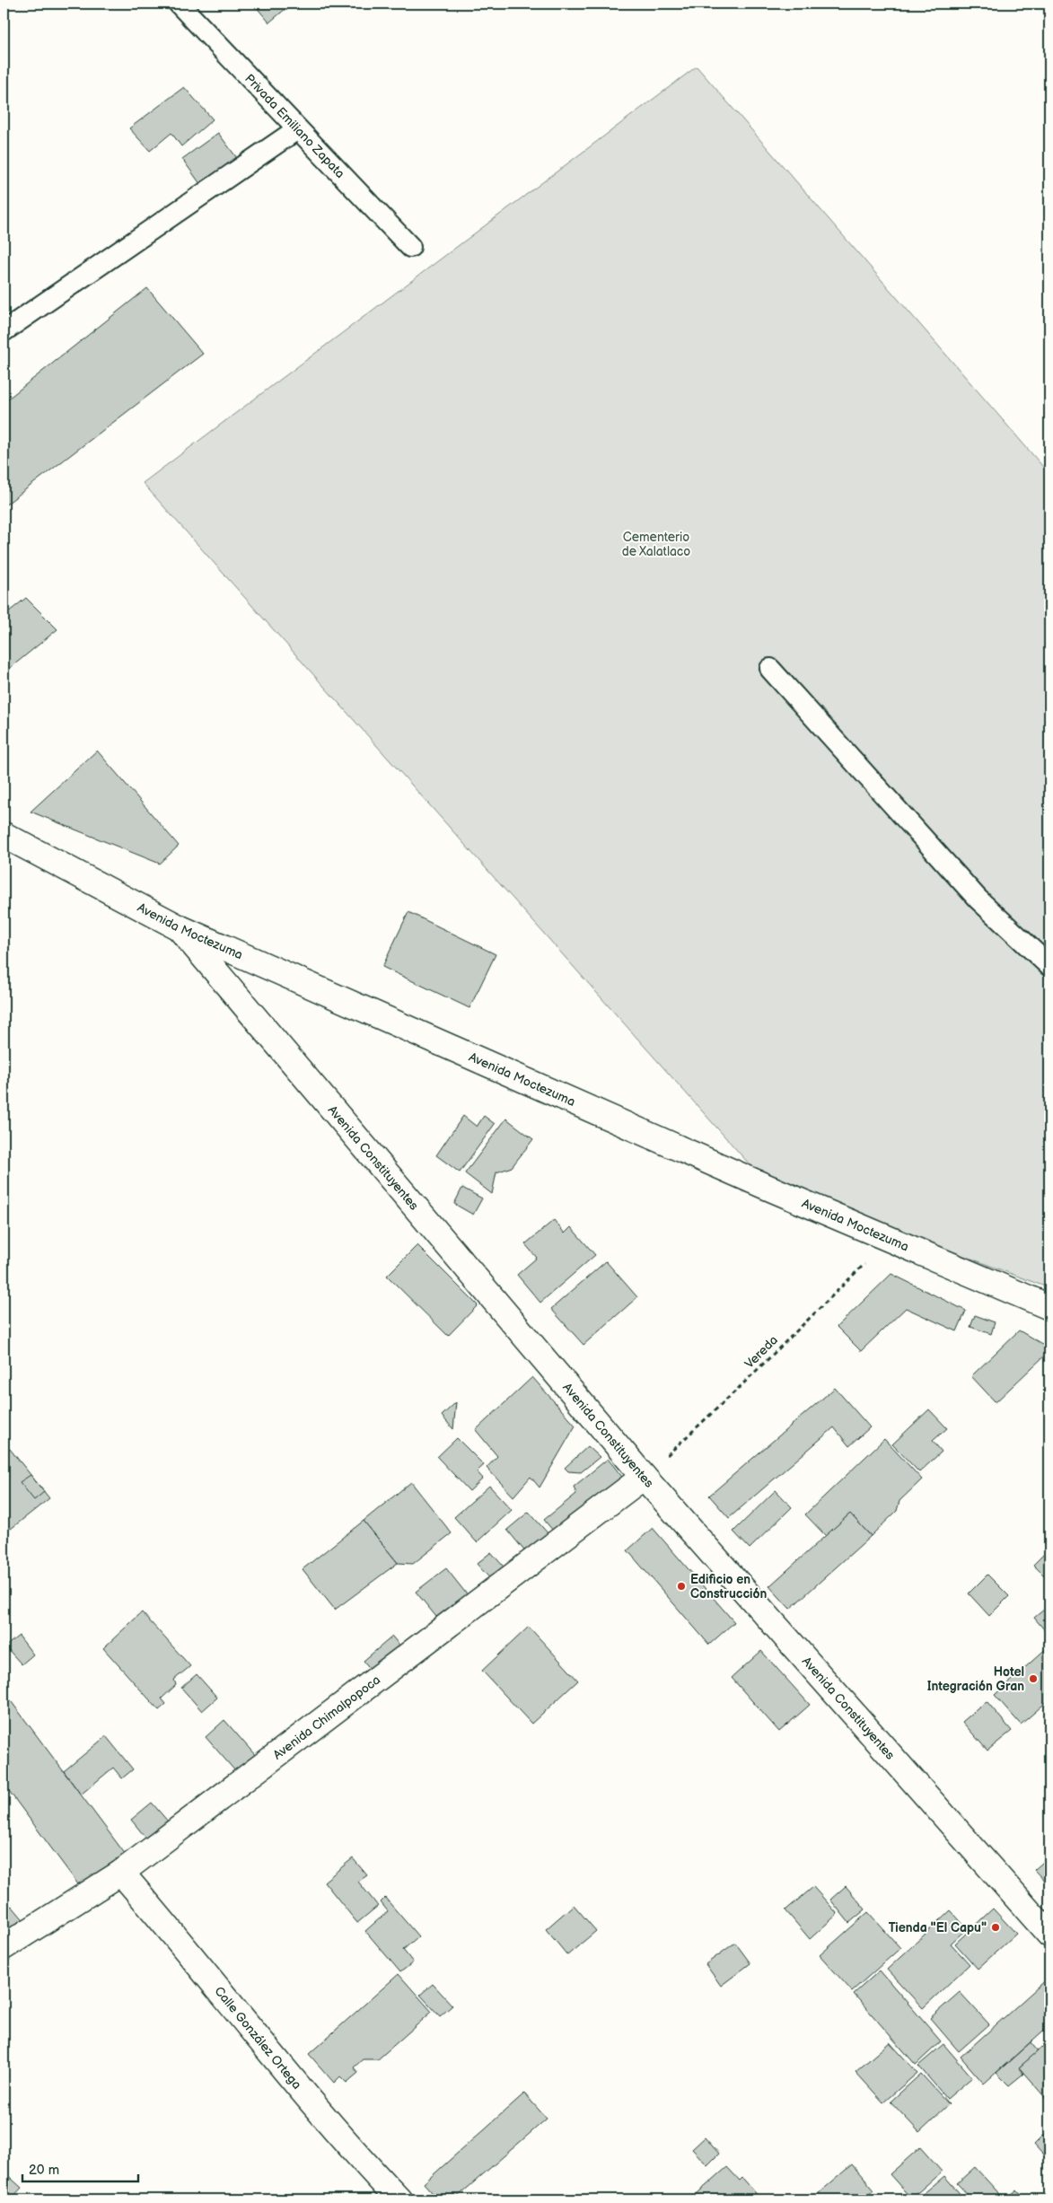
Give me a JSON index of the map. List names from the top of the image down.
{
  "streets": {
    "main road": [
      "Avenida Moctezuma",
      "Avenida Constituyentes",
      "Avenida Chimalpopoca",
      "Calle González Ortega"
    ],
    "lane": ["Privada Emiliano Zapata"],
    "path": ["Vereda"]
  },
  "crossings": [
    ["Avenida Moctezuma", "Avenida Constituyentes"],
    ["Avenida Moctezuma", "Vereda"],
    ["Avenida Constituyentes", "Vereda"],
    ["Avenida Constituyentes", "Avenida Chimalpopoca"],
    ["Vereda", "Avenida Chimalpopoca"],
    ["Avenida Chimalpopoca", "Calle González Ortega"]
  ],
  "parks": ["Cementerio de Xalatlaco"],
  "places": ["Edificio en Construcción", "Hotel Integración Gran", "Tienda \"El Capu\""],
  "scale_bar": "20 m"
}
